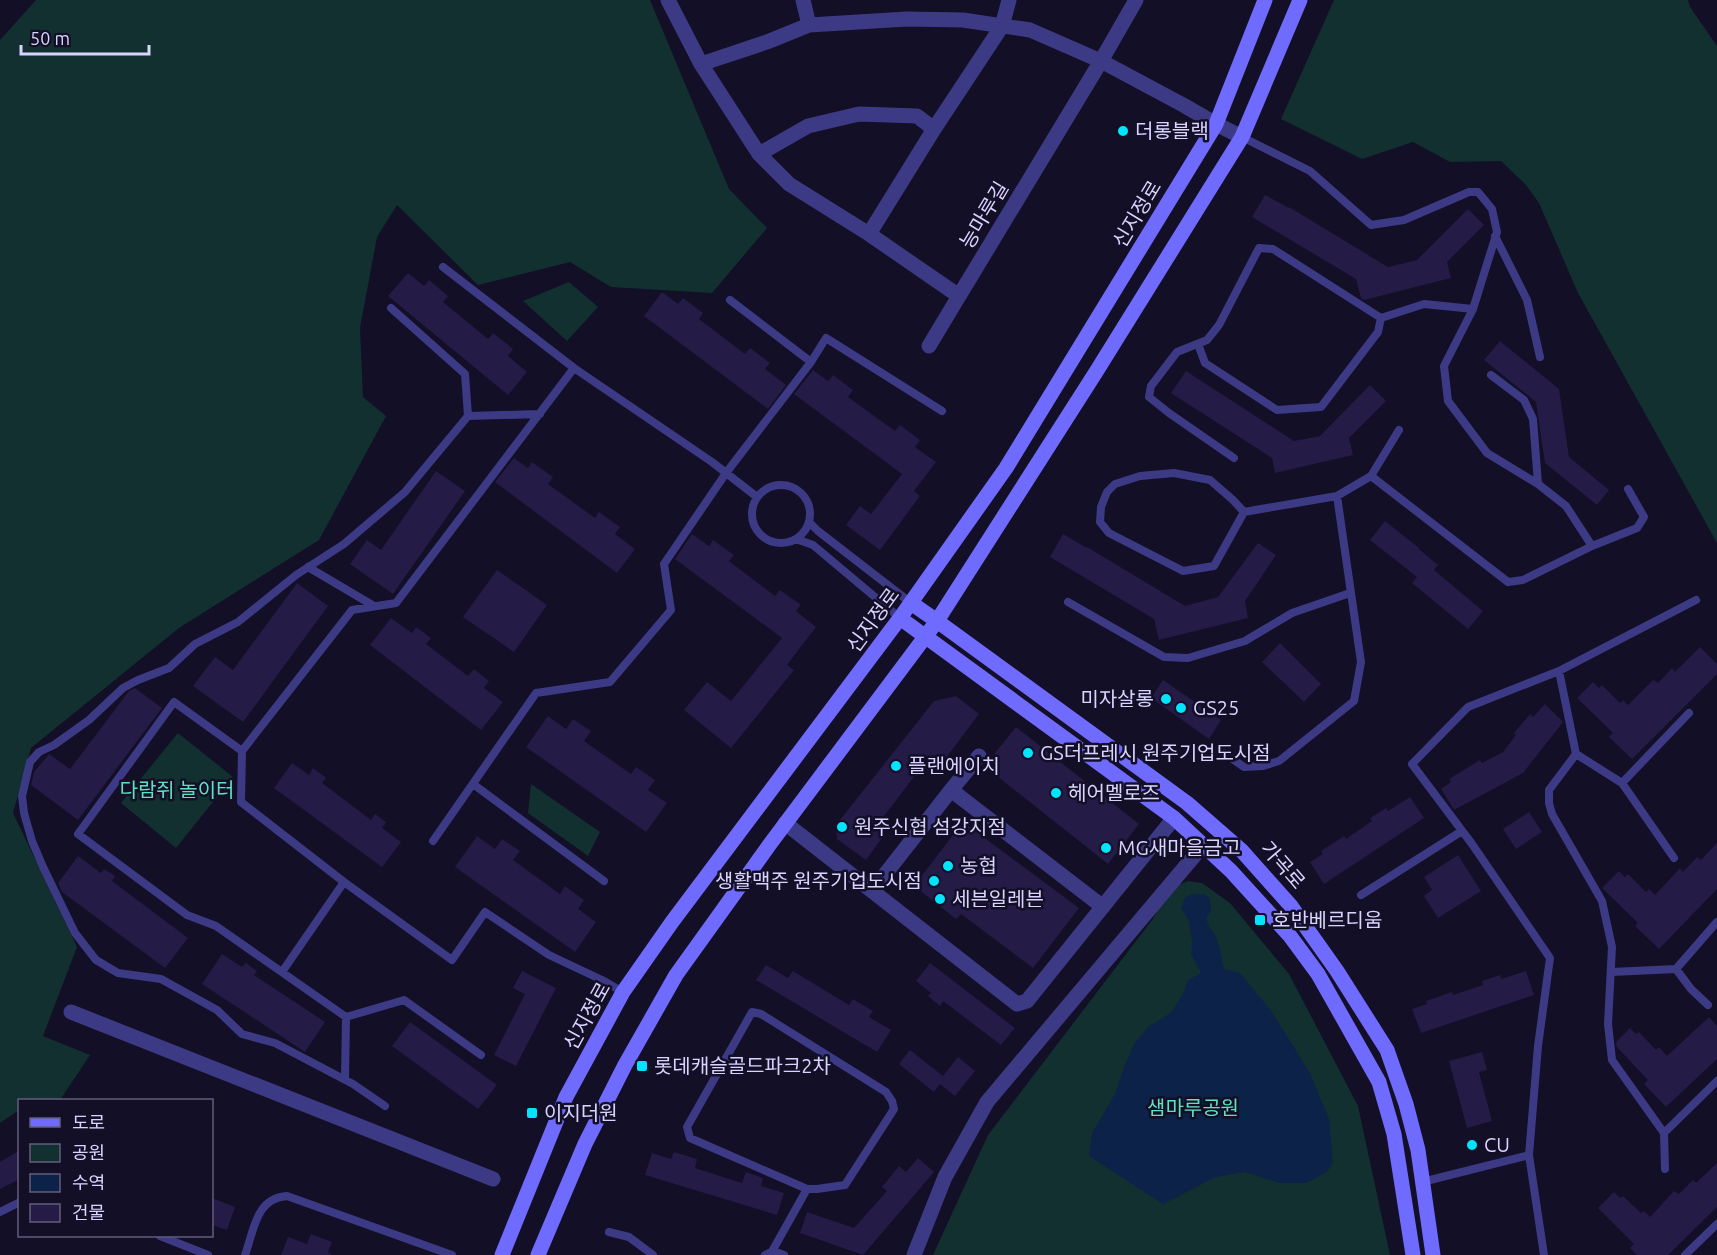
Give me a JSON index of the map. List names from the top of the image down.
{
  "streets": {
    "street": ["신지정로", "능마루길", "가곡로"]
  },
  "crossings": [
    ["신지정로", "가곡로"]
  ],
  "parks": ["다람쥐 놀이터", "샘마루공원"],
  "places": {
    "other": [
      "더롱블랙",
      "미자살롱",
      "GS25",
      "GS더프레시 원주기업도시점",
      "플랜에이치",
      "헤어멜로즈",
      "원주신협 섬강지점",
      "MG새마을금고",
      "농협",
      "생활맥주 원주기업도시점",
      "세븐일레븐",
      "CU"
    ],
    "transit": ["호반베르디움", "롯데캐슬골드파크2차", "이지더원"]
  },
  "legend": [
    "도로",
    "공원",
    "수역",
    "건물"
  ],
  "scale_bar": "50 m"
}
